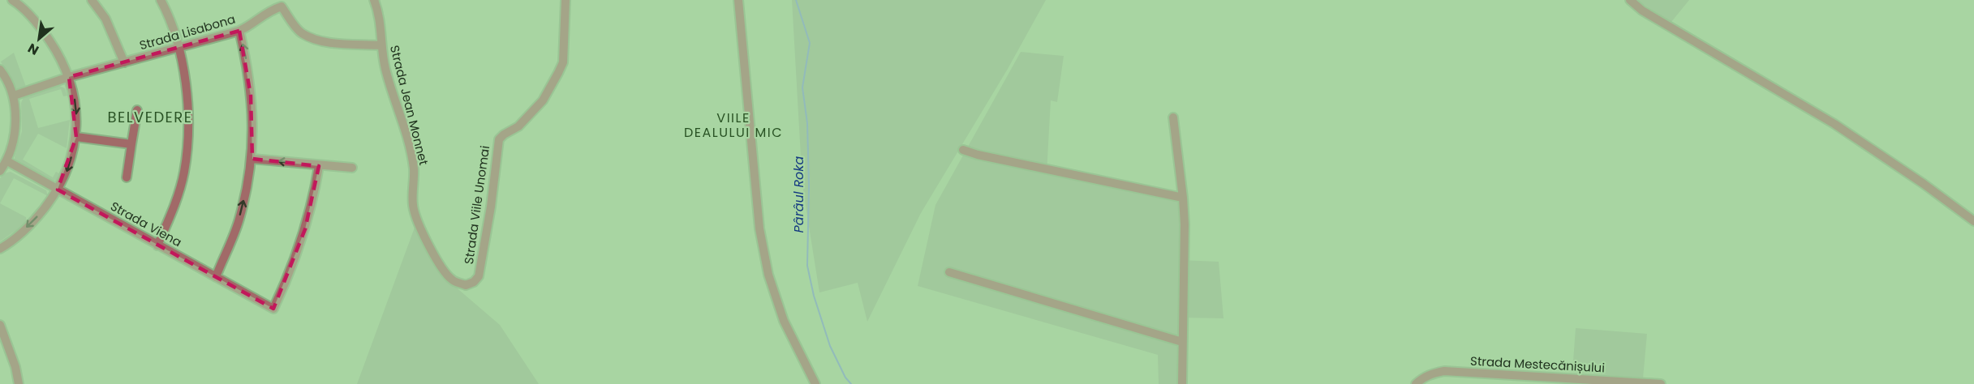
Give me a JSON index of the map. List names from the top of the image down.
{
  "streets": {
    "street": [
      "Strada Lisabona",
      "Strada Jean Monnet",
      "Strada Viile Unomai",
      "Strada Viena",
      "Strada Mestecănișului"
    ]
  },
  "crossings": [
    ["Strada Lisabona", "Strada Jean Monnet"],
    ["Strada Jean Monnet", "Strada Viile Unomai"]
  ],
  "districts": ["BELVEDERE", "VIILE DEALULUI MIC"],
  "water": ["Pârâul Roka"],
  "north": "bottom left"
}
